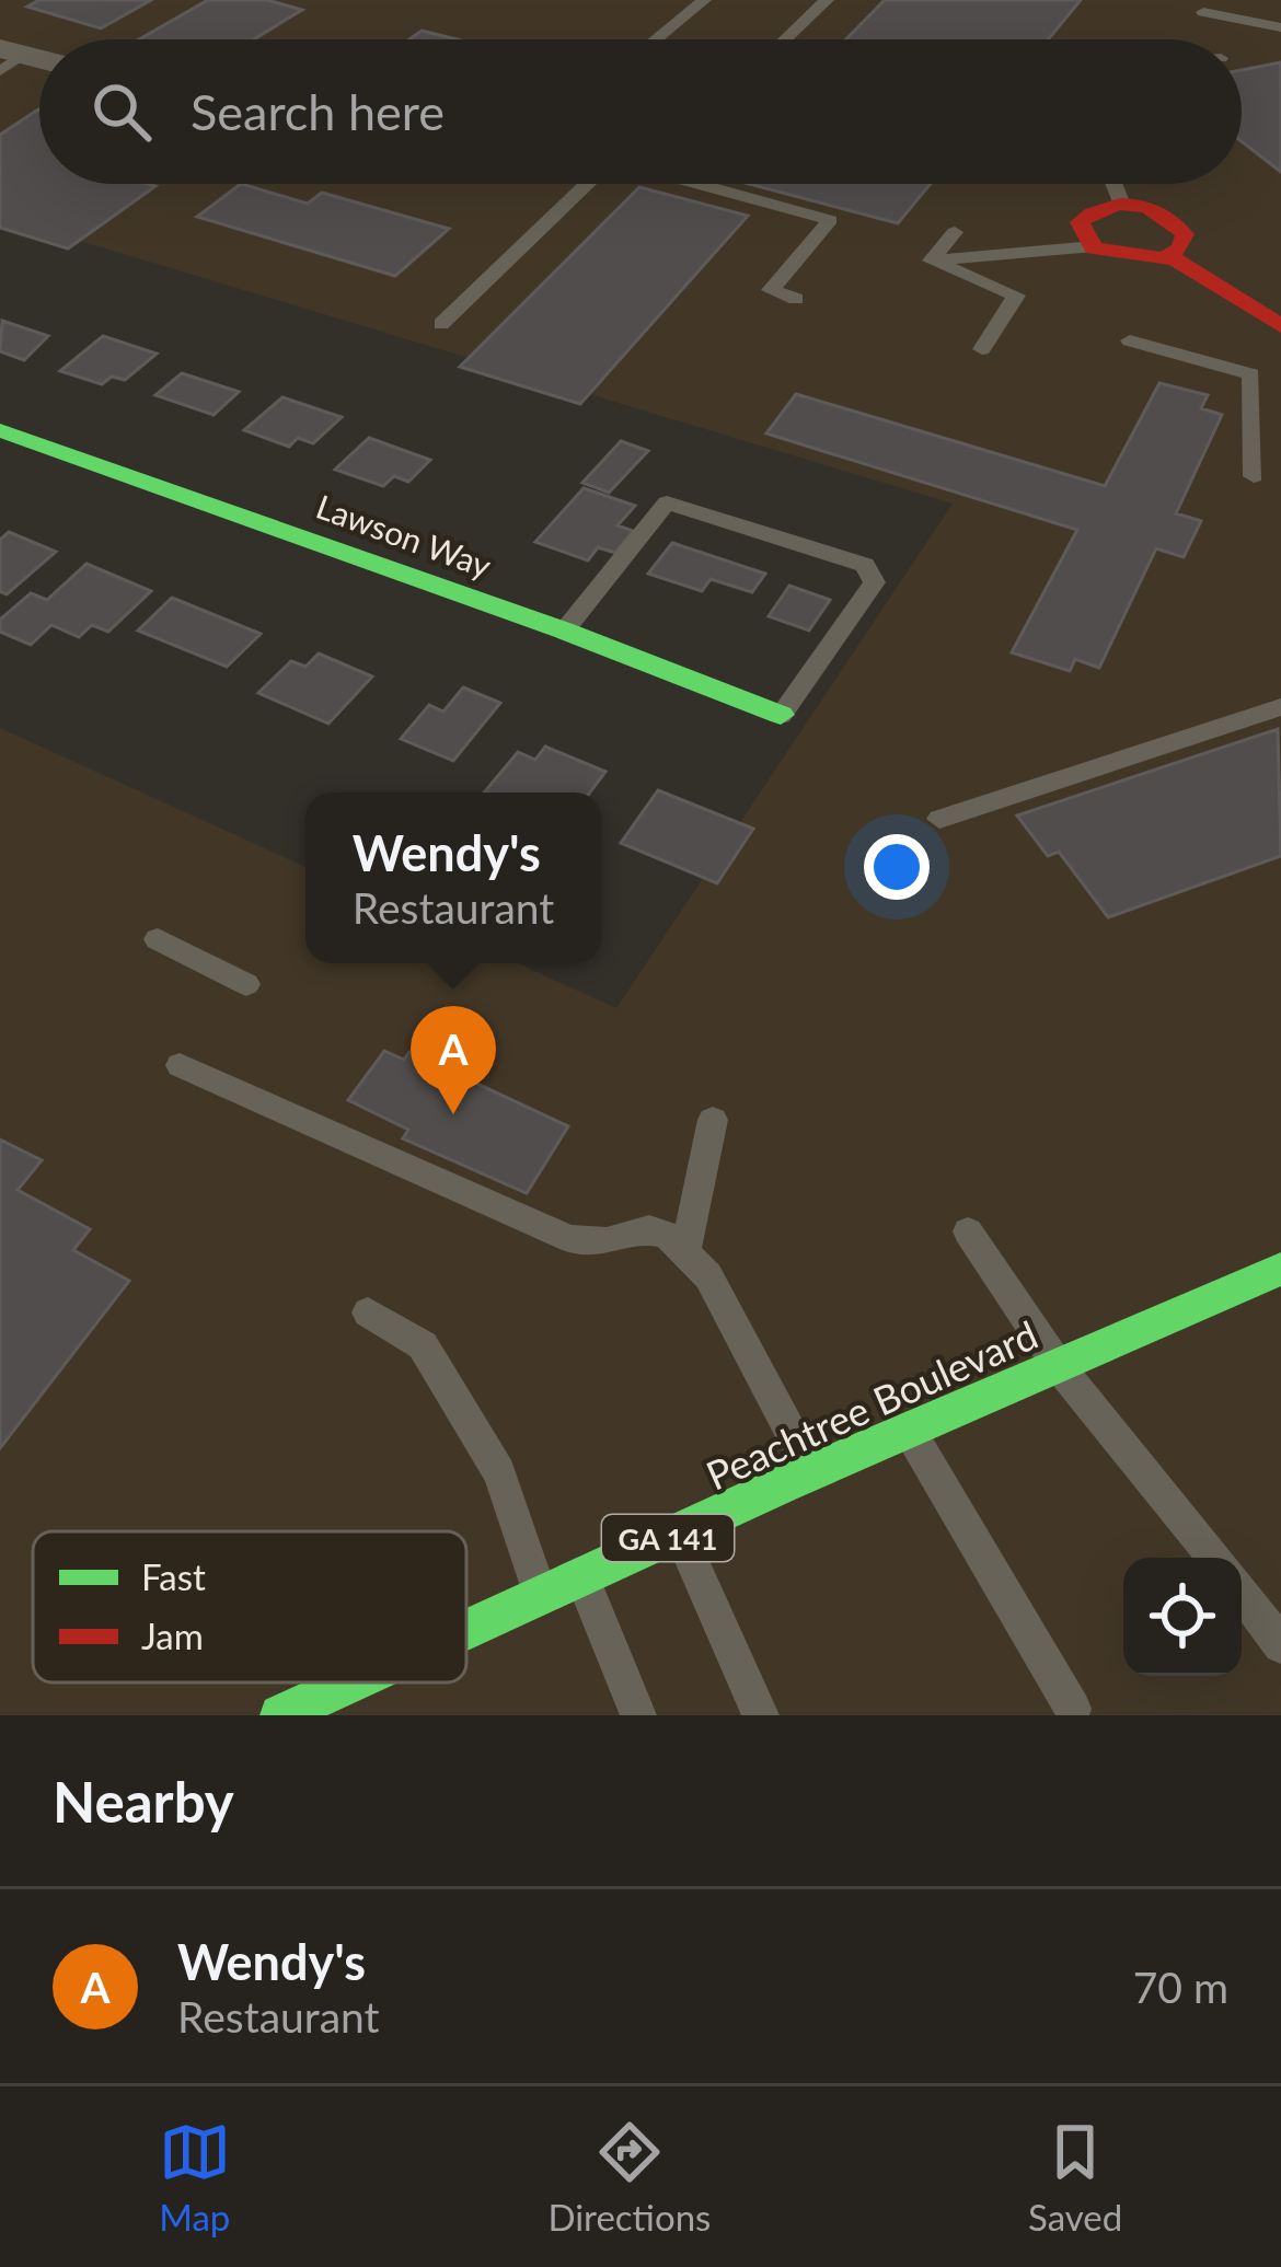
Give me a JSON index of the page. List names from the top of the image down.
{
  "streets": {
    "main road": ["Lawson Way", "Peachtree Boulevard", "GA 141"]
  },
  "legend": ["Fast", "Jam"],
  "page": {
    "search": "Search here",
    "popup": ["Wendy's", "Restaurant"],
    "pins": "A",
    "heading": "Nearby",
    "list": [
      {
        "mark": "A",
        "name": "Wendy's",
        "note": "Restaurant",
        "value": "70 m"
      }
    ],
    "nav": ["Map", "Directions", "Saved"]
  }
}
